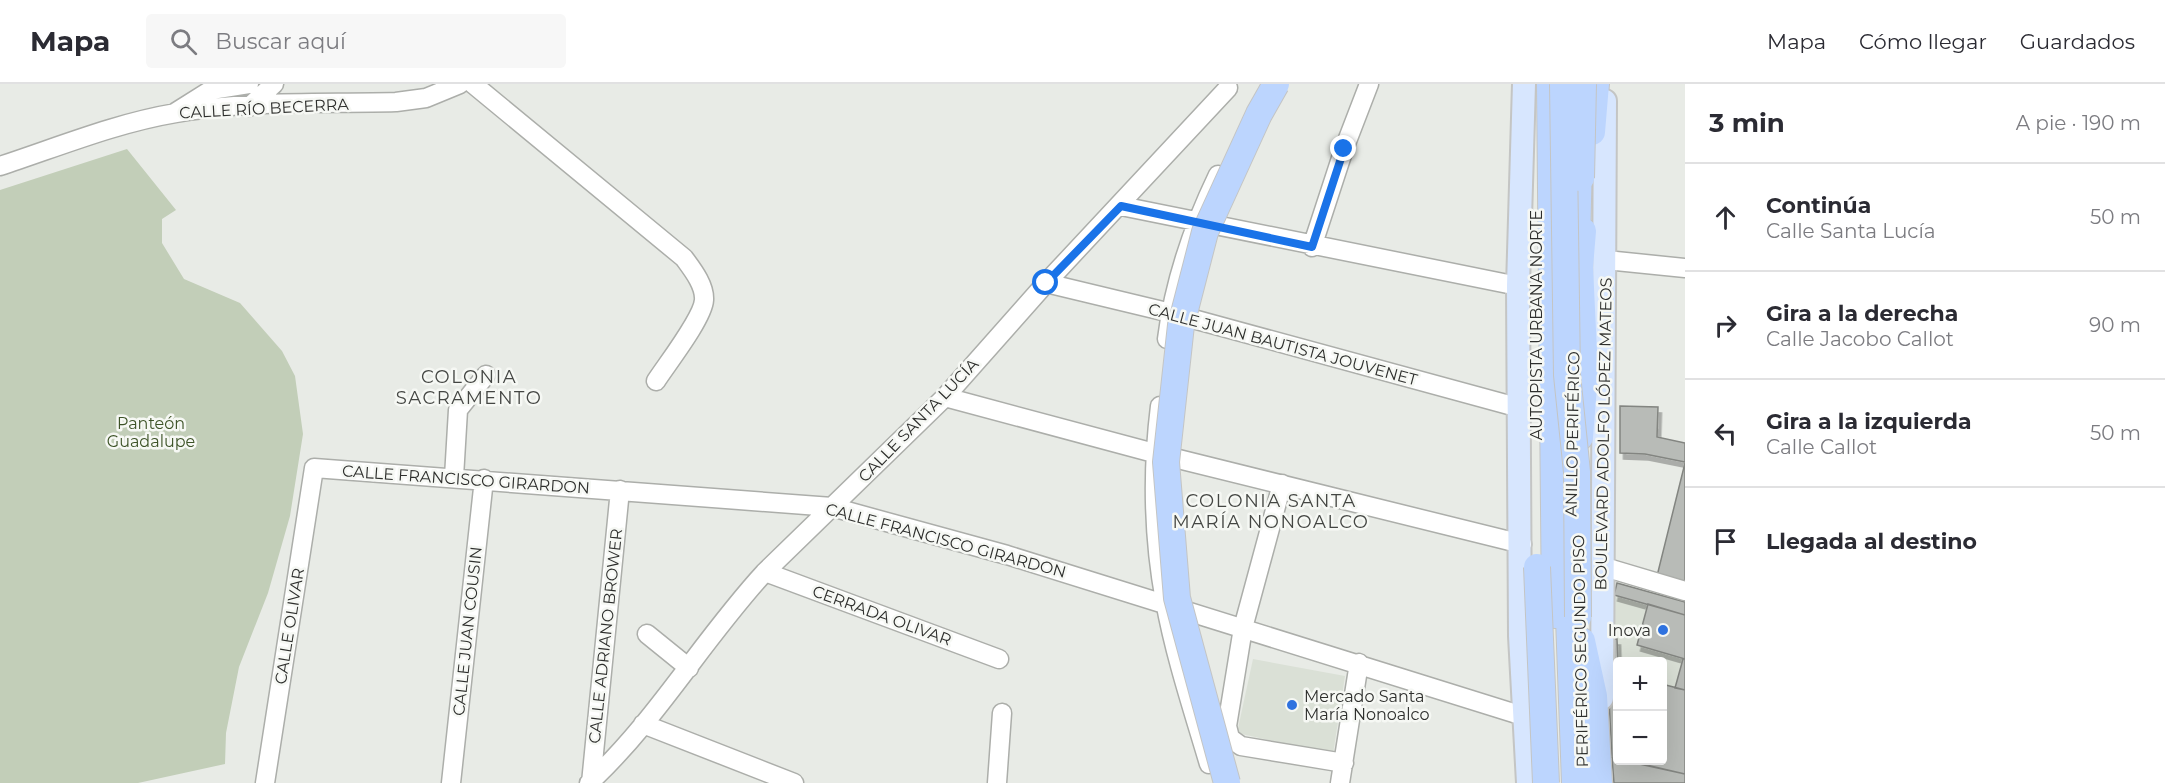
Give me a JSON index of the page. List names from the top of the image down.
{
  "streets": {
    "highway": ["AUTOPISTA URBANA NORTE", "ANILLO PERIFÉRICO", "PERIFÉRICO SEGUNDO PISO"],
    "main road": ["BOULEVARD ADOLFO LÓPEZ MATEOS"],
    "street": [
      "CALLE RÍO BECERRA",
      "CALLE JUAN BAUTISTA JOUVENET",
      "CALLE SANTA LUCÍA",
      "CALLE FRANCISCO GIRARDON",
      "CERRADA OLIVAR",
      "CALLE OLIVAR",
      "CALLE JUAN COUSIN",
      "CALLE ADRIANO BROWER"
    ]
  },
  "crossings": [
    ["CALLE JUAN BAUTISTA JOUVENET", "CALLE SANTA LUCÍA"],
    ["CALLE SANTA LUCÍA", "CALLE FRANCISCO GIRARDON"],
    ["CALLE SANTA LUCÍA", "CERRADA OLIVAR"],
    ["CALLE SANTA LUCÍA", "CALLE ADRIANO BROWER"],
    ["CALLE FRANCISCO GIRARDON", "CALLE OLIVAR"],
    ["CALLE FRANCISCO GIRARDON", "CALLE JUAN COUSIN"],
    ["CALLE FRANCISCO GIRARDON", "CALLE ADRIANO BROWER"]
  ],
  "districts": ["COLONIA SACRAMENTO", "COLONIA SANTA MARÍA NONOALCO"],
  "parks": ["Panteón Guadalupe"],
  "places": ["Inova", "Mercado Santa María Nonoalco"],
  "page": {
    "header": "Mapa",
    "search": "Buscar aquí",
    "nav": ["Mapa", "Cómo llegar", "Guardados"],
    "heading": ["3 min", "A pie · 190 m"],
    "list": [
      ["Continúa", "Calle Santa Lucía", "50 m"],
      ["Gira a la derecha", "Calle Jacobo Callot", "90 m"],
      ["Gira a la izquierda", "Calle Callot", "50 m"],
      "Llegada al destino"
    ],
    "map_buttons": ["+", "−"]
  }
}
